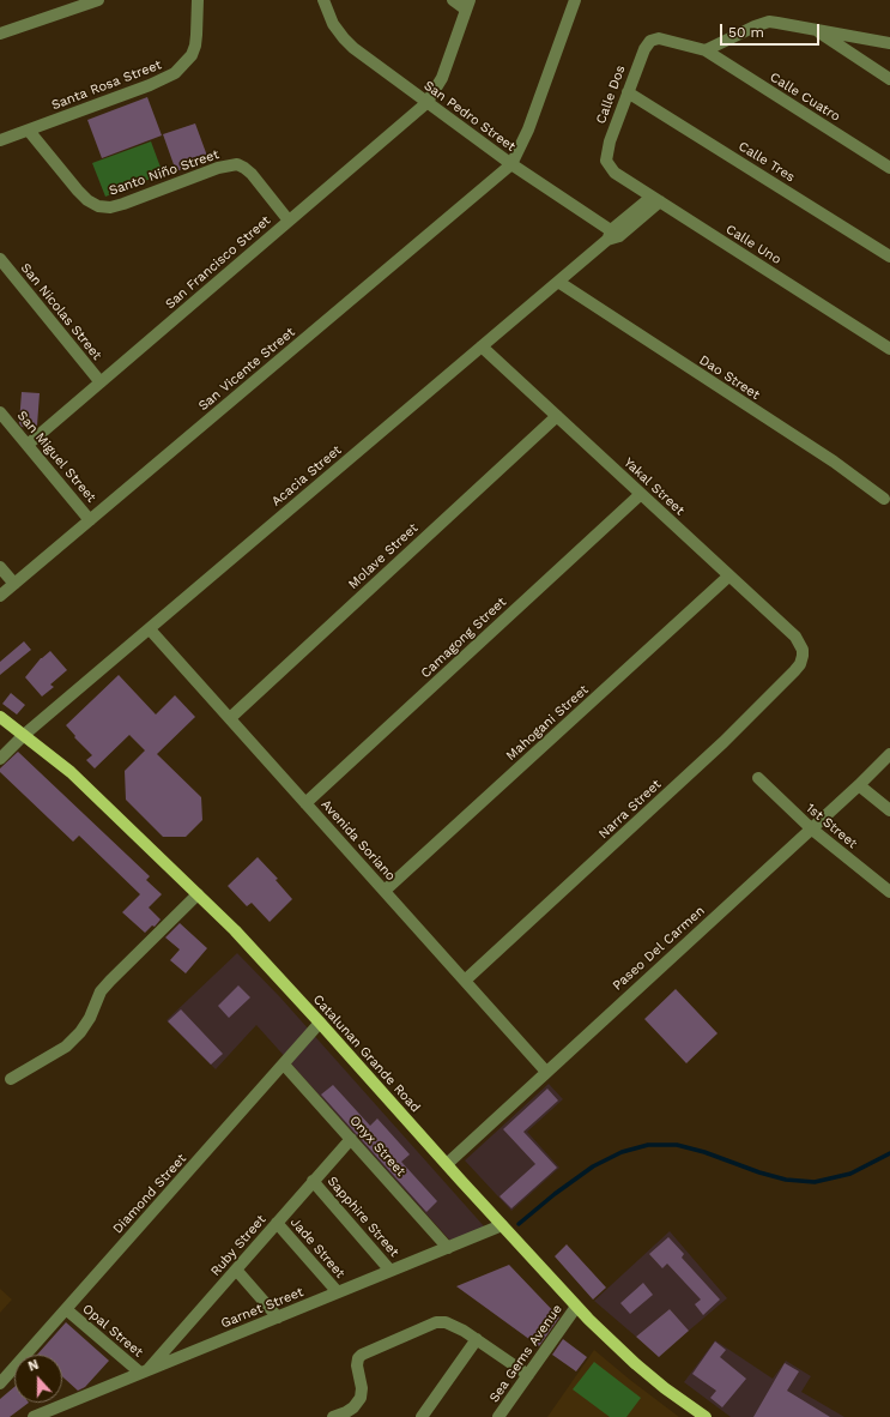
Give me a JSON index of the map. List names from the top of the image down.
{
  "streets": {
    "main road": ["Catalunan Grande Road"],
    "street": [
      "Santa Rosa Street",
      "Calle Dos",
      "Calle Cuatro",
      "San Pedro Street",
      "Calle Tres",
      "Santo Niño Street",
      "Calle Uno",
      "San Francisco Street",
      "San Nicolas Street",
      "San Vicente Street",
      "Dao Street",
      "San Miguel Street",
      "Acacia Street",
      "Yakal Street",
      "Molave Street",
      "Camagong Street",
      "Mahogani Street",
      "Narra Street",
      "1st Street",
      "Avenida Soriano",
      "Paseo Del Carmen",
      "Onyx Street",
      "Diamond Street",
      "Sapphire Street",
      "Ruby Street",
      "Jade Street",
      "Garnet Street",
      "Opal Street",
      "Sea Gems Avenue"
    ]
  },
  "crossings": [
    ["Santa Rosa Street", "Santo Niño Street"],
    ["Calle Dos", "Calle Cuatro"],
    ["Calle Dos", "Calle Tres"],
    ["Calle Dos", "Calle Uno"],
    ["San Pedro Street", "San Francisco Street"],
    ["San Pedro Street", "San Vicente Street"],
    ["San Pedro Street", "Acacia Street"],
    ["Santo Niño Street", "San Francisco Street"],
    ["Calle Uno", "Acacia Street"],
    ["San Francisco Street", "San Nicolas Street"],
    ["San Francisco Street", "San Miguel Street"],
    ["San Vicente Street", "San Miguel Street"],
    ["Dao Street", "Acacia Street"],
    ["Acacia Street", "Yakal Street"],
    ["Acacia Street", "Avenida Soriano"],
    ["Acacia Street", "Catalunan Grande Road"],
    ["Yakal Street", "Molave Street"],
    ["Yakal Street", "Camagong Street"],
    ["Yakal Street", "Mahogani Street"],
    ["Yakal Street", "Narra Street"],
    ["Molave Street", "Avenida Soriano"],
    ["Camagong Street", "Avenida Soriano"],
    ["Mahogani Street", "Avenida Soriano"],
    ["Narra Street", "Avenida Soriano"],
    ["1st Street", "Paseo Del Carmen"],
    ["Avenida Soriano", "Paseo Del Carmen"],
    ["Paseo Del Carmen", "Catalunan Grande Road"],
    ["Catalunan Grande Road", "Diamond Street"],
    ["Catalunan Grande Road", "Garnet Street"],
    ["Catalunan Grande Road", "Sea Gems Avenue"],
    ["Onyx Street", "Diamond Street"],
    ["Onyx Street", "Ruby Street"],
    ["Onyx Street", "Garnet Street"],
    ["Diamond Street", "Opal Street"],
    ["Sapphire Street", "Ruby Street"],
    ["Sapphire Street", "Garnet Street"],
    ["Ruby Street", "Jade Street"],
    ["Ruby Street", "Garnet Street"],
    ["Ruby Street", "Opal Street"],
    ["Jade Street", "Garnet Street"],
    ["Garnet Street", "Opal Street"]
  ],
  "scale_bar": "50 m",
  "north": "top"
}
